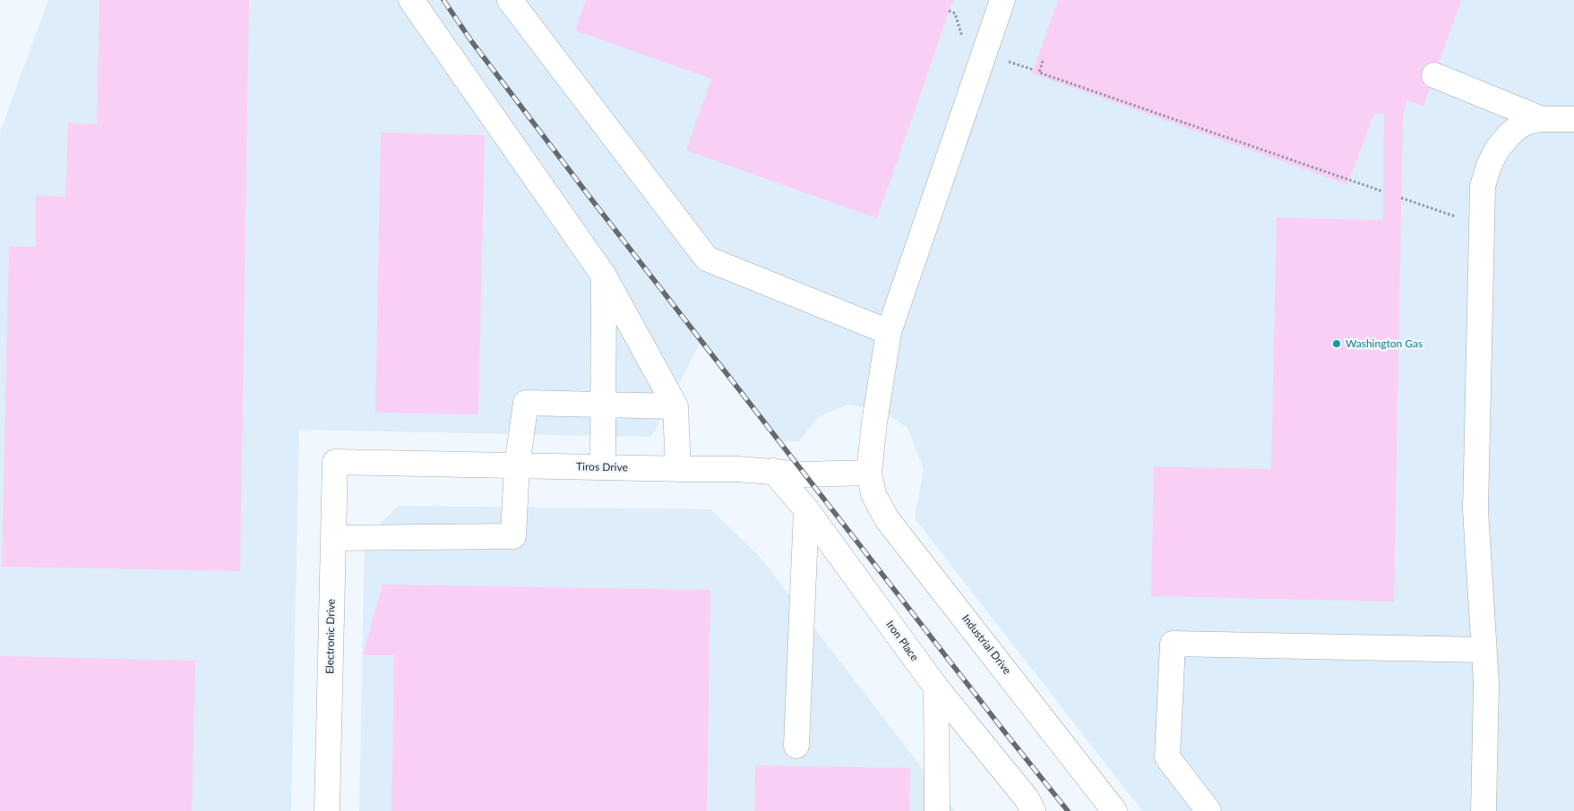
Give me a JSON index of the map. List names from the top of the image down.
{
  "streets": {
    "street": [
      "Tiros Drive",
      "Electronic Drive",
      "Iron Place",
      "Industrial Drive"
    ]
  },
  "crossings": [
    ["Tiros Drive", "Electronic Drive"],
    ["Tiros Drive", "Iron Place"],
    ["Tiros Drive", "Industrial Drive"]
  ],
  "places": ["Washington Gas"]
}
